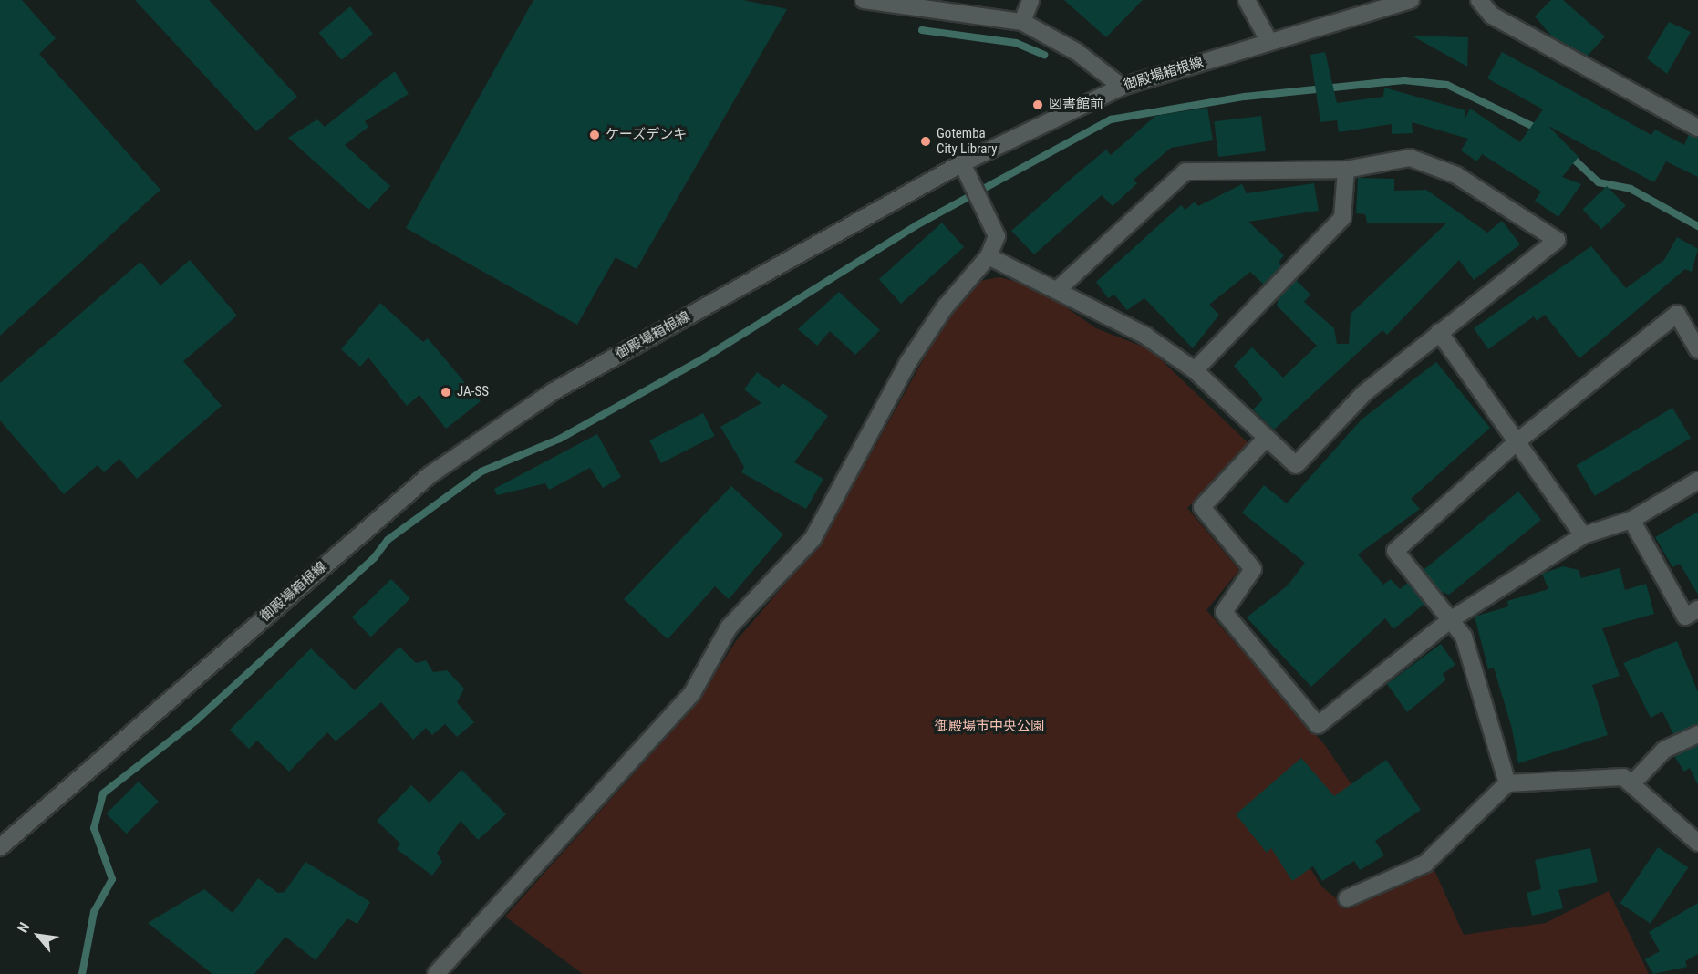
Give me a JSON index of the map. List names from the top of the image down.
{
  "streets": {
    "street": ["御殿場箱根線"]
  },
  "parks": ["御殿場市中央公園"],
  "places": [
    "図書館前",
    "ケーズデンキ",
    "Gotemba City Library",
    "JA-SS"
  ],
  "north": "top left"
}
